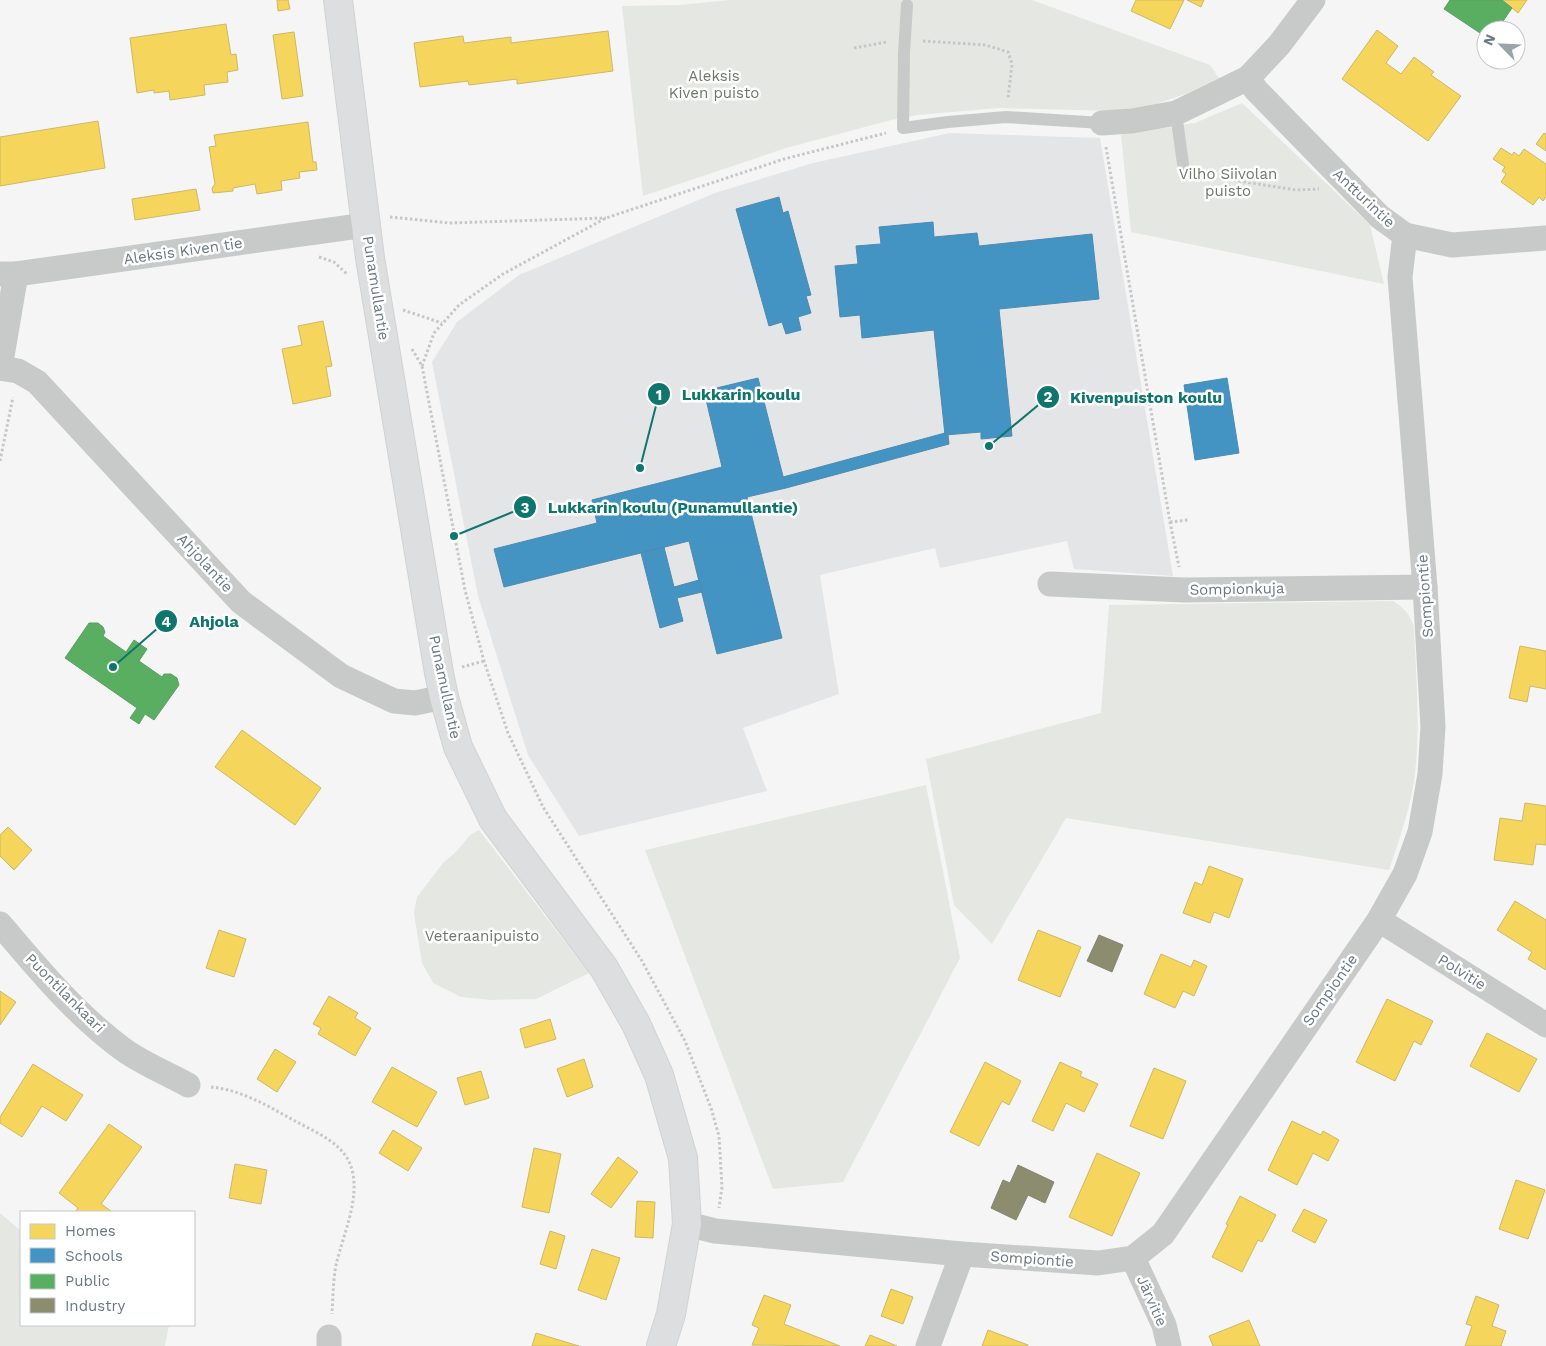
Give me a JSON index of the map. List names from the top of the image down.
{
  "streets": {
    "street": [
      "Antturintie",
      "Aleksis Kiven tie",
      "Punamullantie",
      "Ahjolantie",
      "Sompionkuja",
      "Sompiontie",
      "Polvitie",
      "Puontilankaari",
      "Järvitie"
    ]
  },
  "crossings": [
    ["Antturintie", "Sompiontie"],
    ["Aleksis Kiven tie", "Punamullantie"],
    ["Punamullantie", "Ahjolantie"],
    ["Punamullantie", "Sompiontie"],
    ["Sompionkuja", "Sompiontie"],
    ["Sompiontie", "Polvitie"],
    ["Sompiontie", "Järvitie"]
  ],
  "parks": ["Aleksis Kiven puisto", "Vilho Siivolan puisto", "Veteraanipuisto"],
  "places": [
    "Kivenpuiston koulu",
    "Lukkarin koulu",
    "Lukkarin koulu (Punamullantie)",
    "Ahjola"
  ],
  "legend": [
    "Homes",
    "Schools",
    "Public",
    "Industry"
  ],
  "north": "top left"
}
